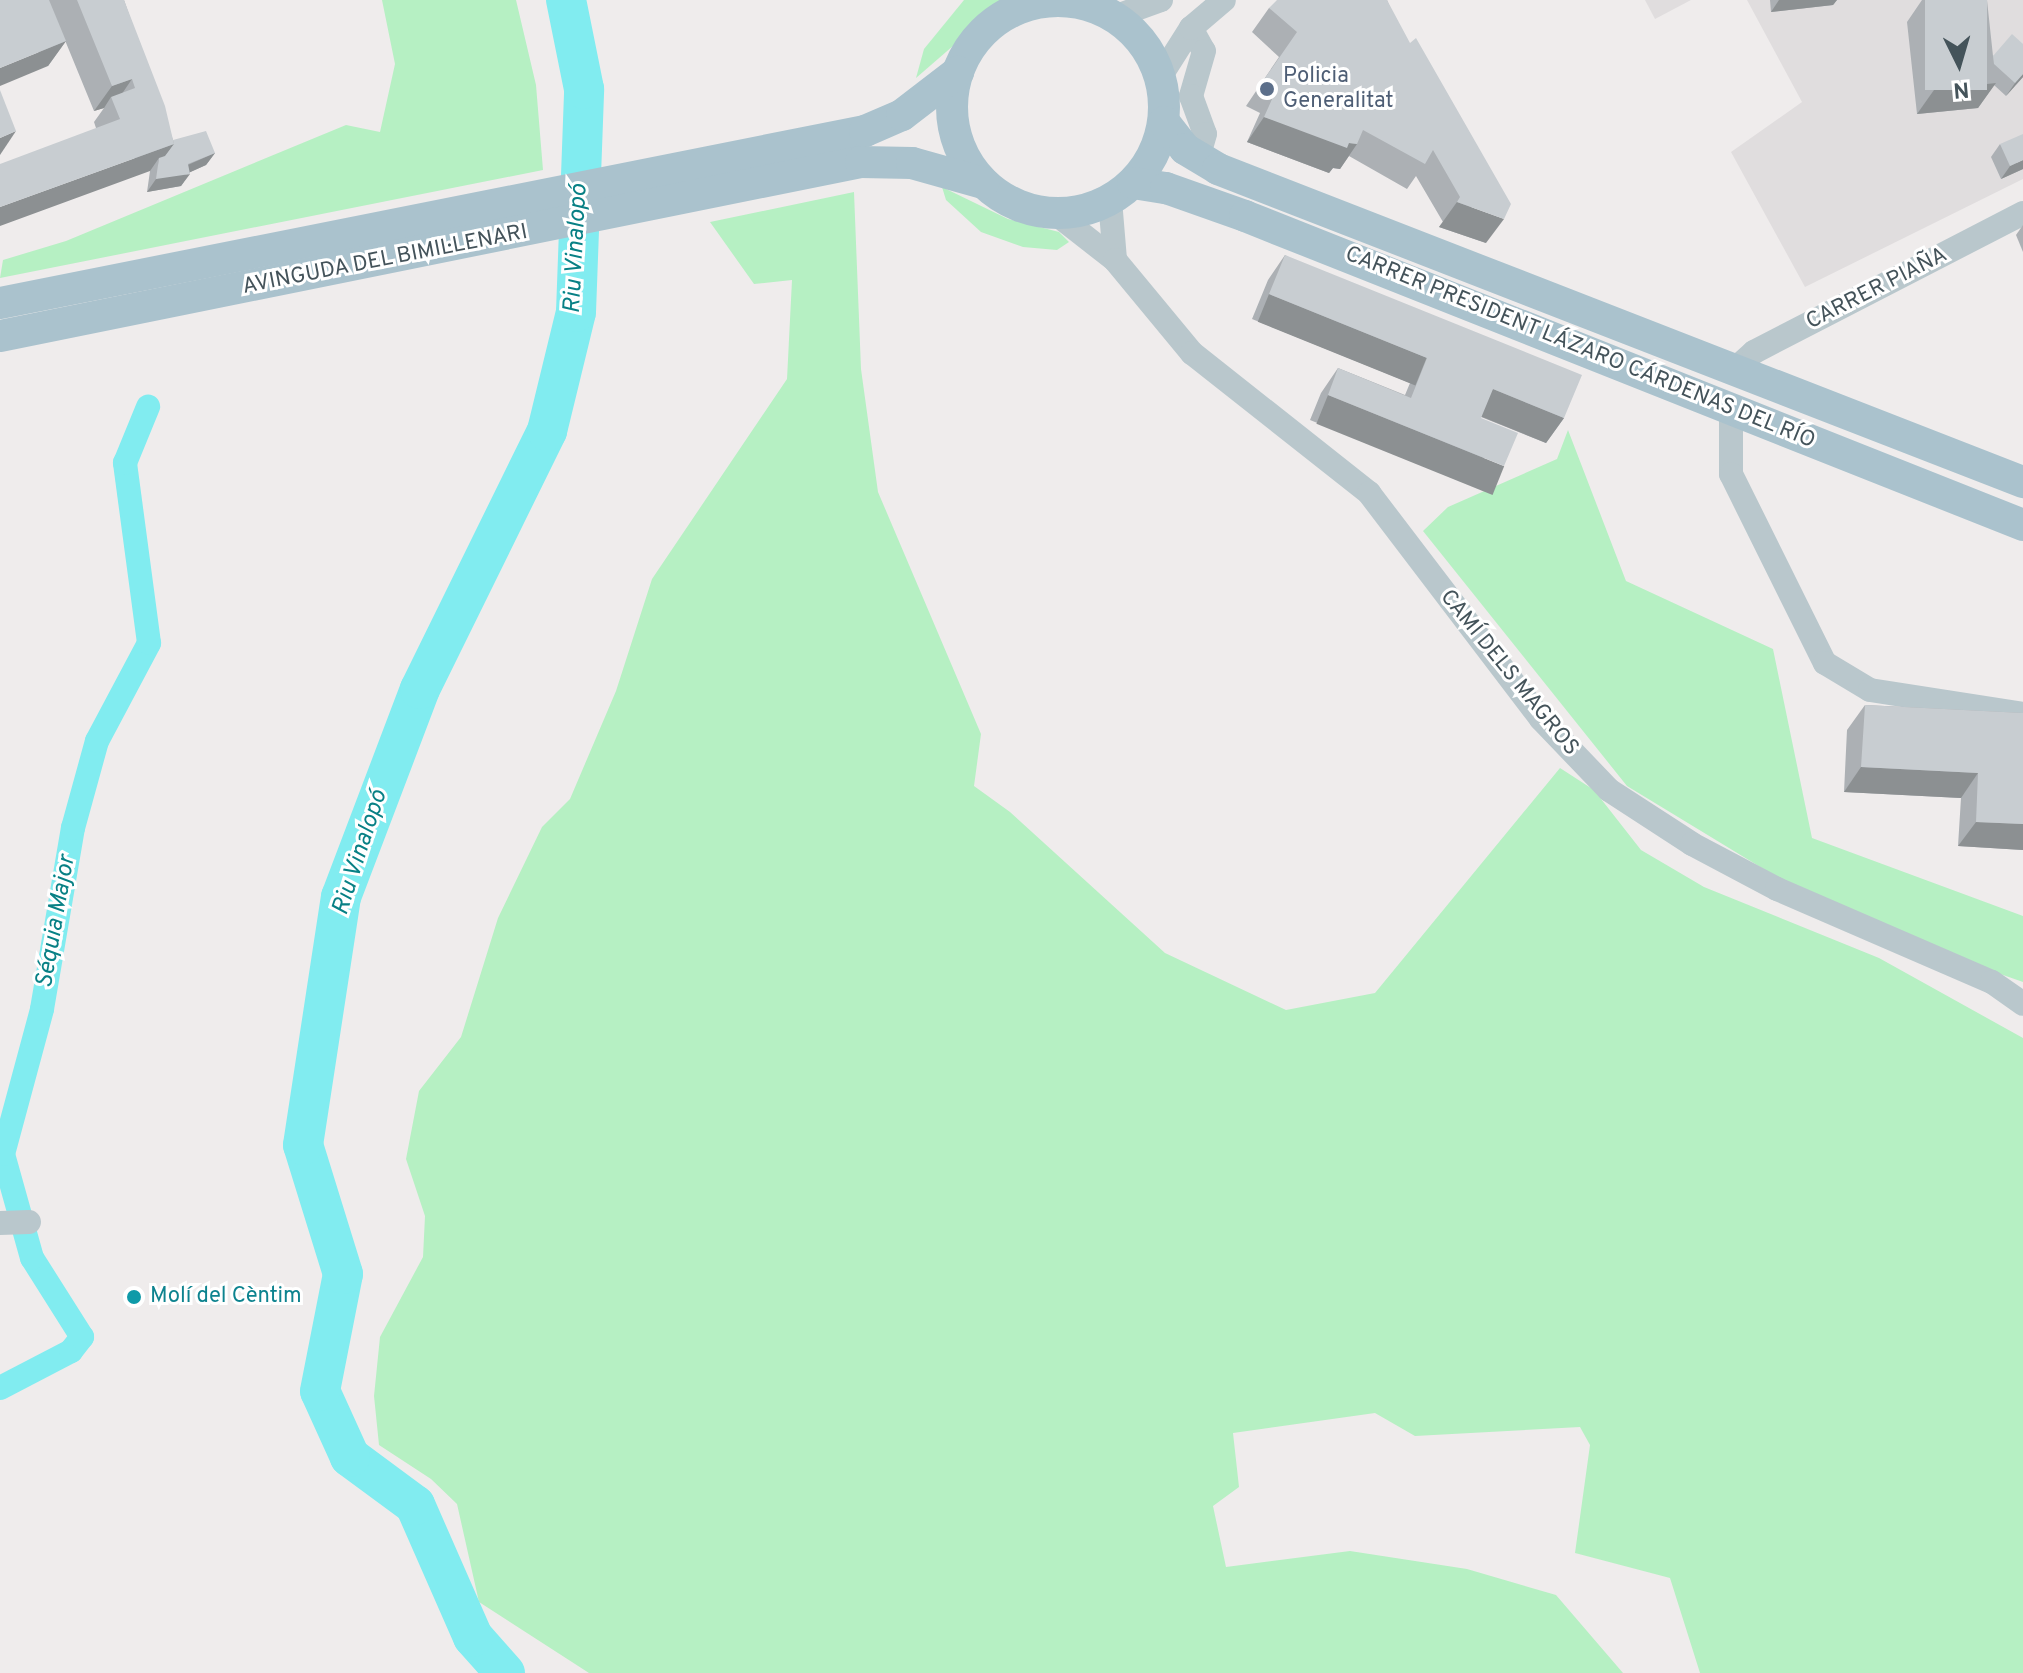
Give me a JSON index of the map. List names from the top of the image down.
{
  "streets": {
    "main road": ["AVINGUDA DEL BIMIL·LENARI", "CARRER PRESIDENT LÁZARO CÁRDENAS DEL RÍO"],
    "street": ["CARRER PIAÑA", "CAMÍ DELS MAGROS"]
  },
  "crossings": [
    ["AVINGUDA DEL BIMIL·LENARI", "CARRER PRESIDENT LÁZARO CÁRDENAS DEL RÍO"],
    ["AVINGUDA DEL BIMIL·LENARI", "CAMÍ DELS MAGROS"],
    ["CARRER PIAÑA", "CARRER PRESIDENT LÁZARO CÁRDENAS DEL RÍO"],
    ["CARRER PRESIDENT LÁZARO CÁRDENAS DEL RÍO", "CAMÍ DELS MAGROS"]
  ],
  "water": ["Riu Vinalopó", "Séquia Major"],
  "places": ["Policia Generalitat", "Molí del Cèntim"],
  "north": "bottom"
}
